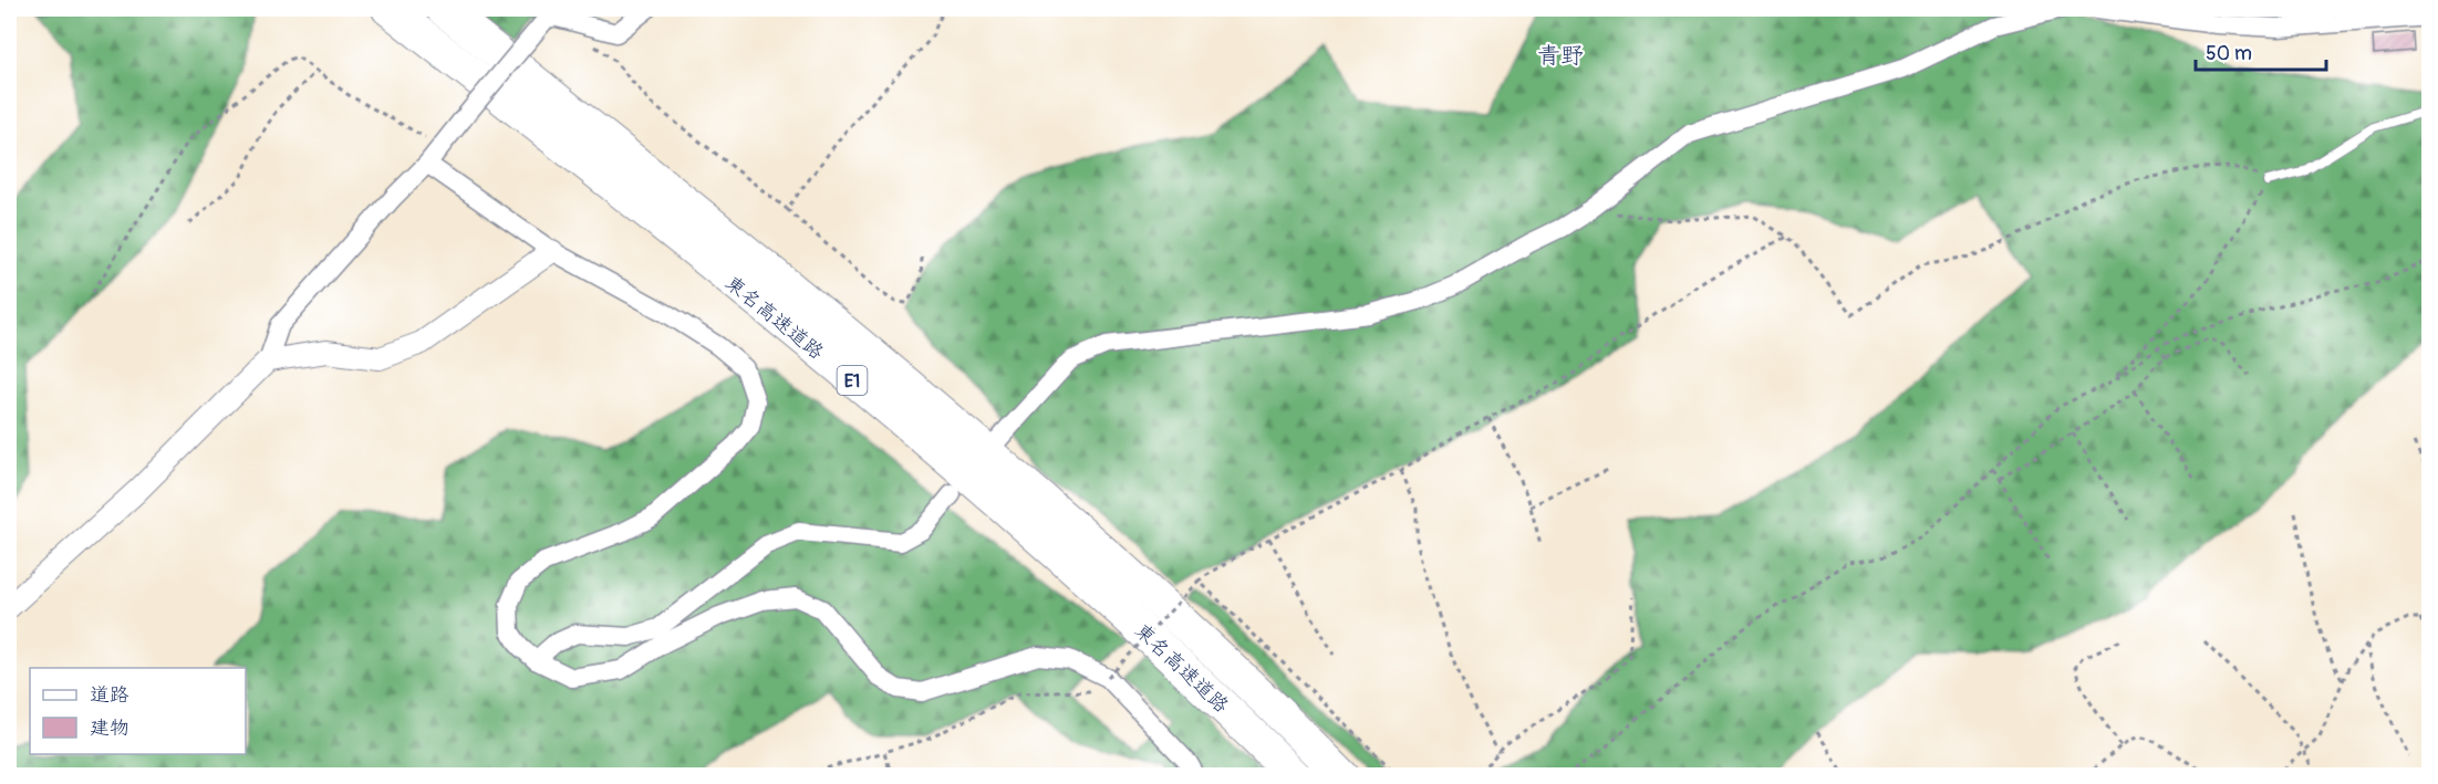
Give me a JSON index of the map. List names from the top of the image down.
{
  "streets": {
    "highway": ["東名高速道路", "E1"]
  },
  "districts": ["青野"],
  "legend": ["道路", "建物"],
  "scale_bar": "50 m"
}
